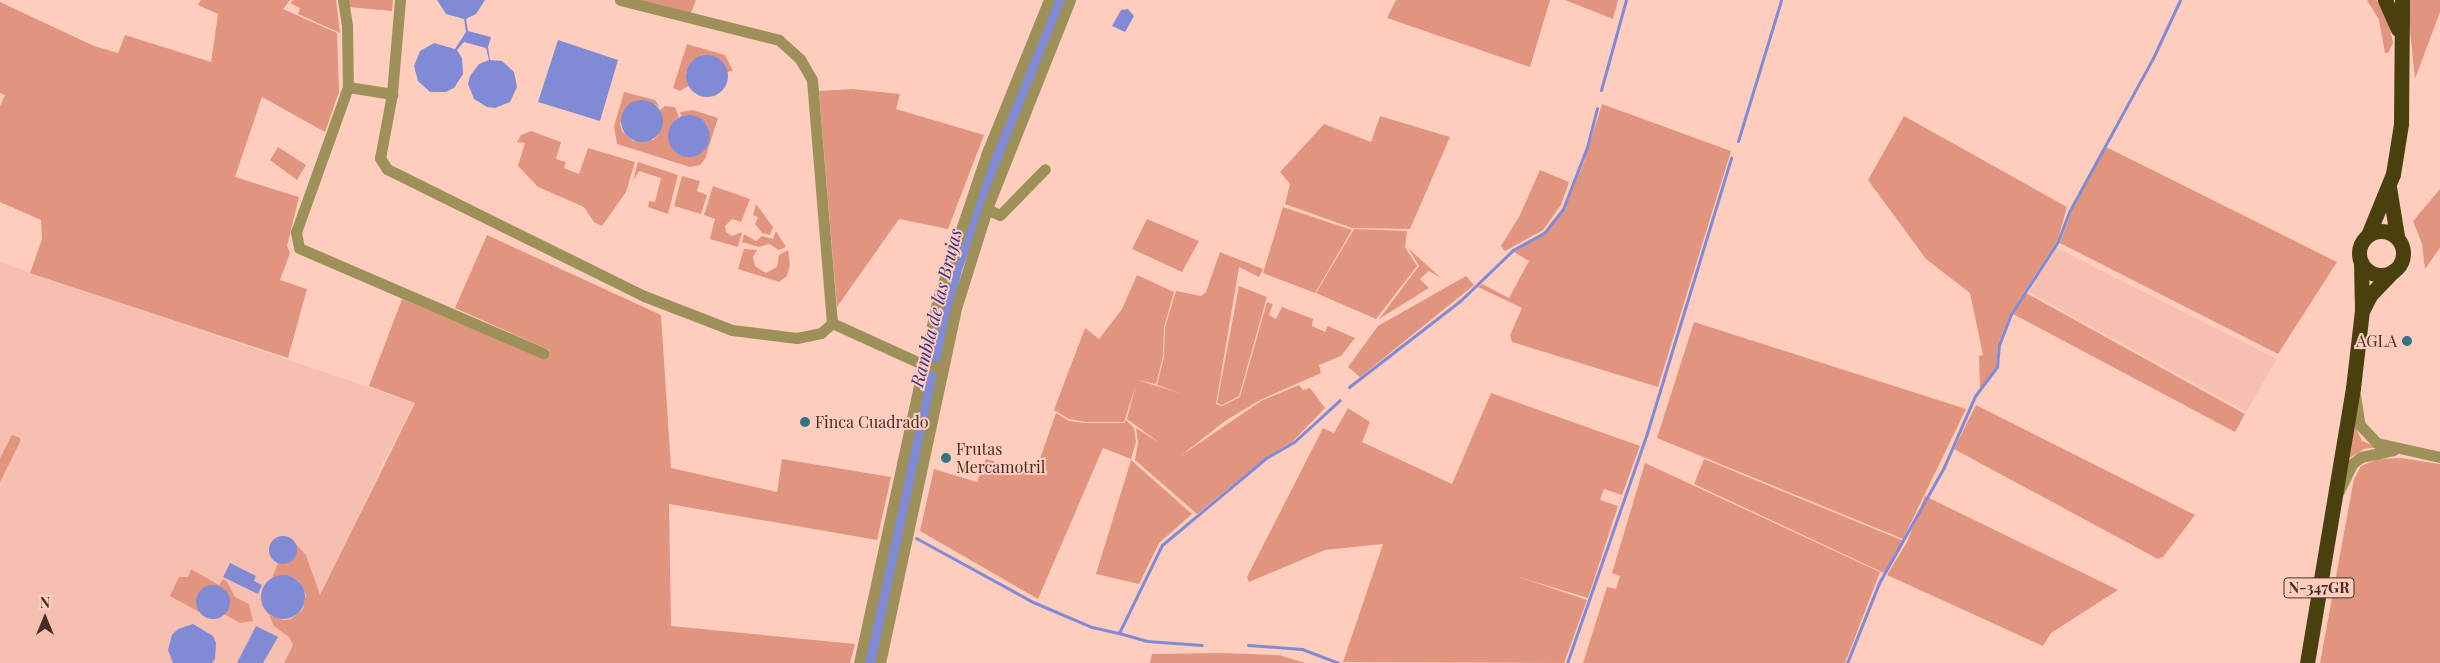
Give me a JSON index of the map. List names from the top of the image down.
{
  "streets": {
    "highway": ["N-347GR"]
  },
  "water": ["Rambla de las Brujas"],
  "places": ["AGLA", "Finca Cuadrado", "Frutas Mercamotril"],
  "north": "top"
}
